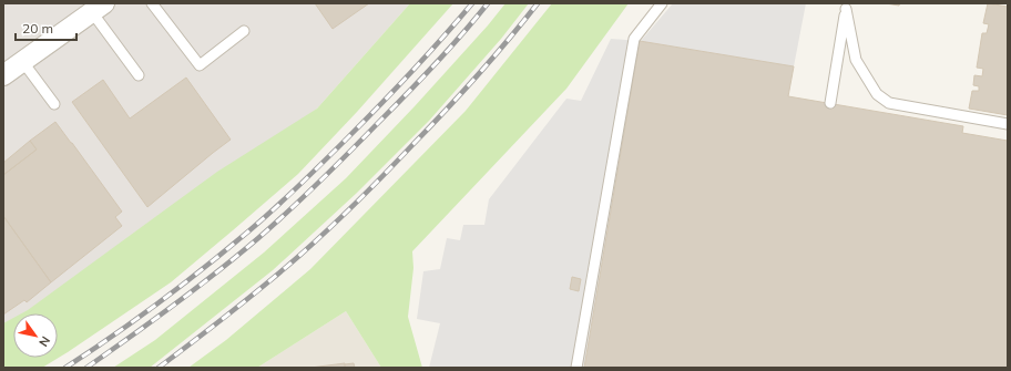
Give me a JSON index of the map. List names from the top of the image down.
{
  "scale_bar": "20 m",
  "north": "bottom right"
}
